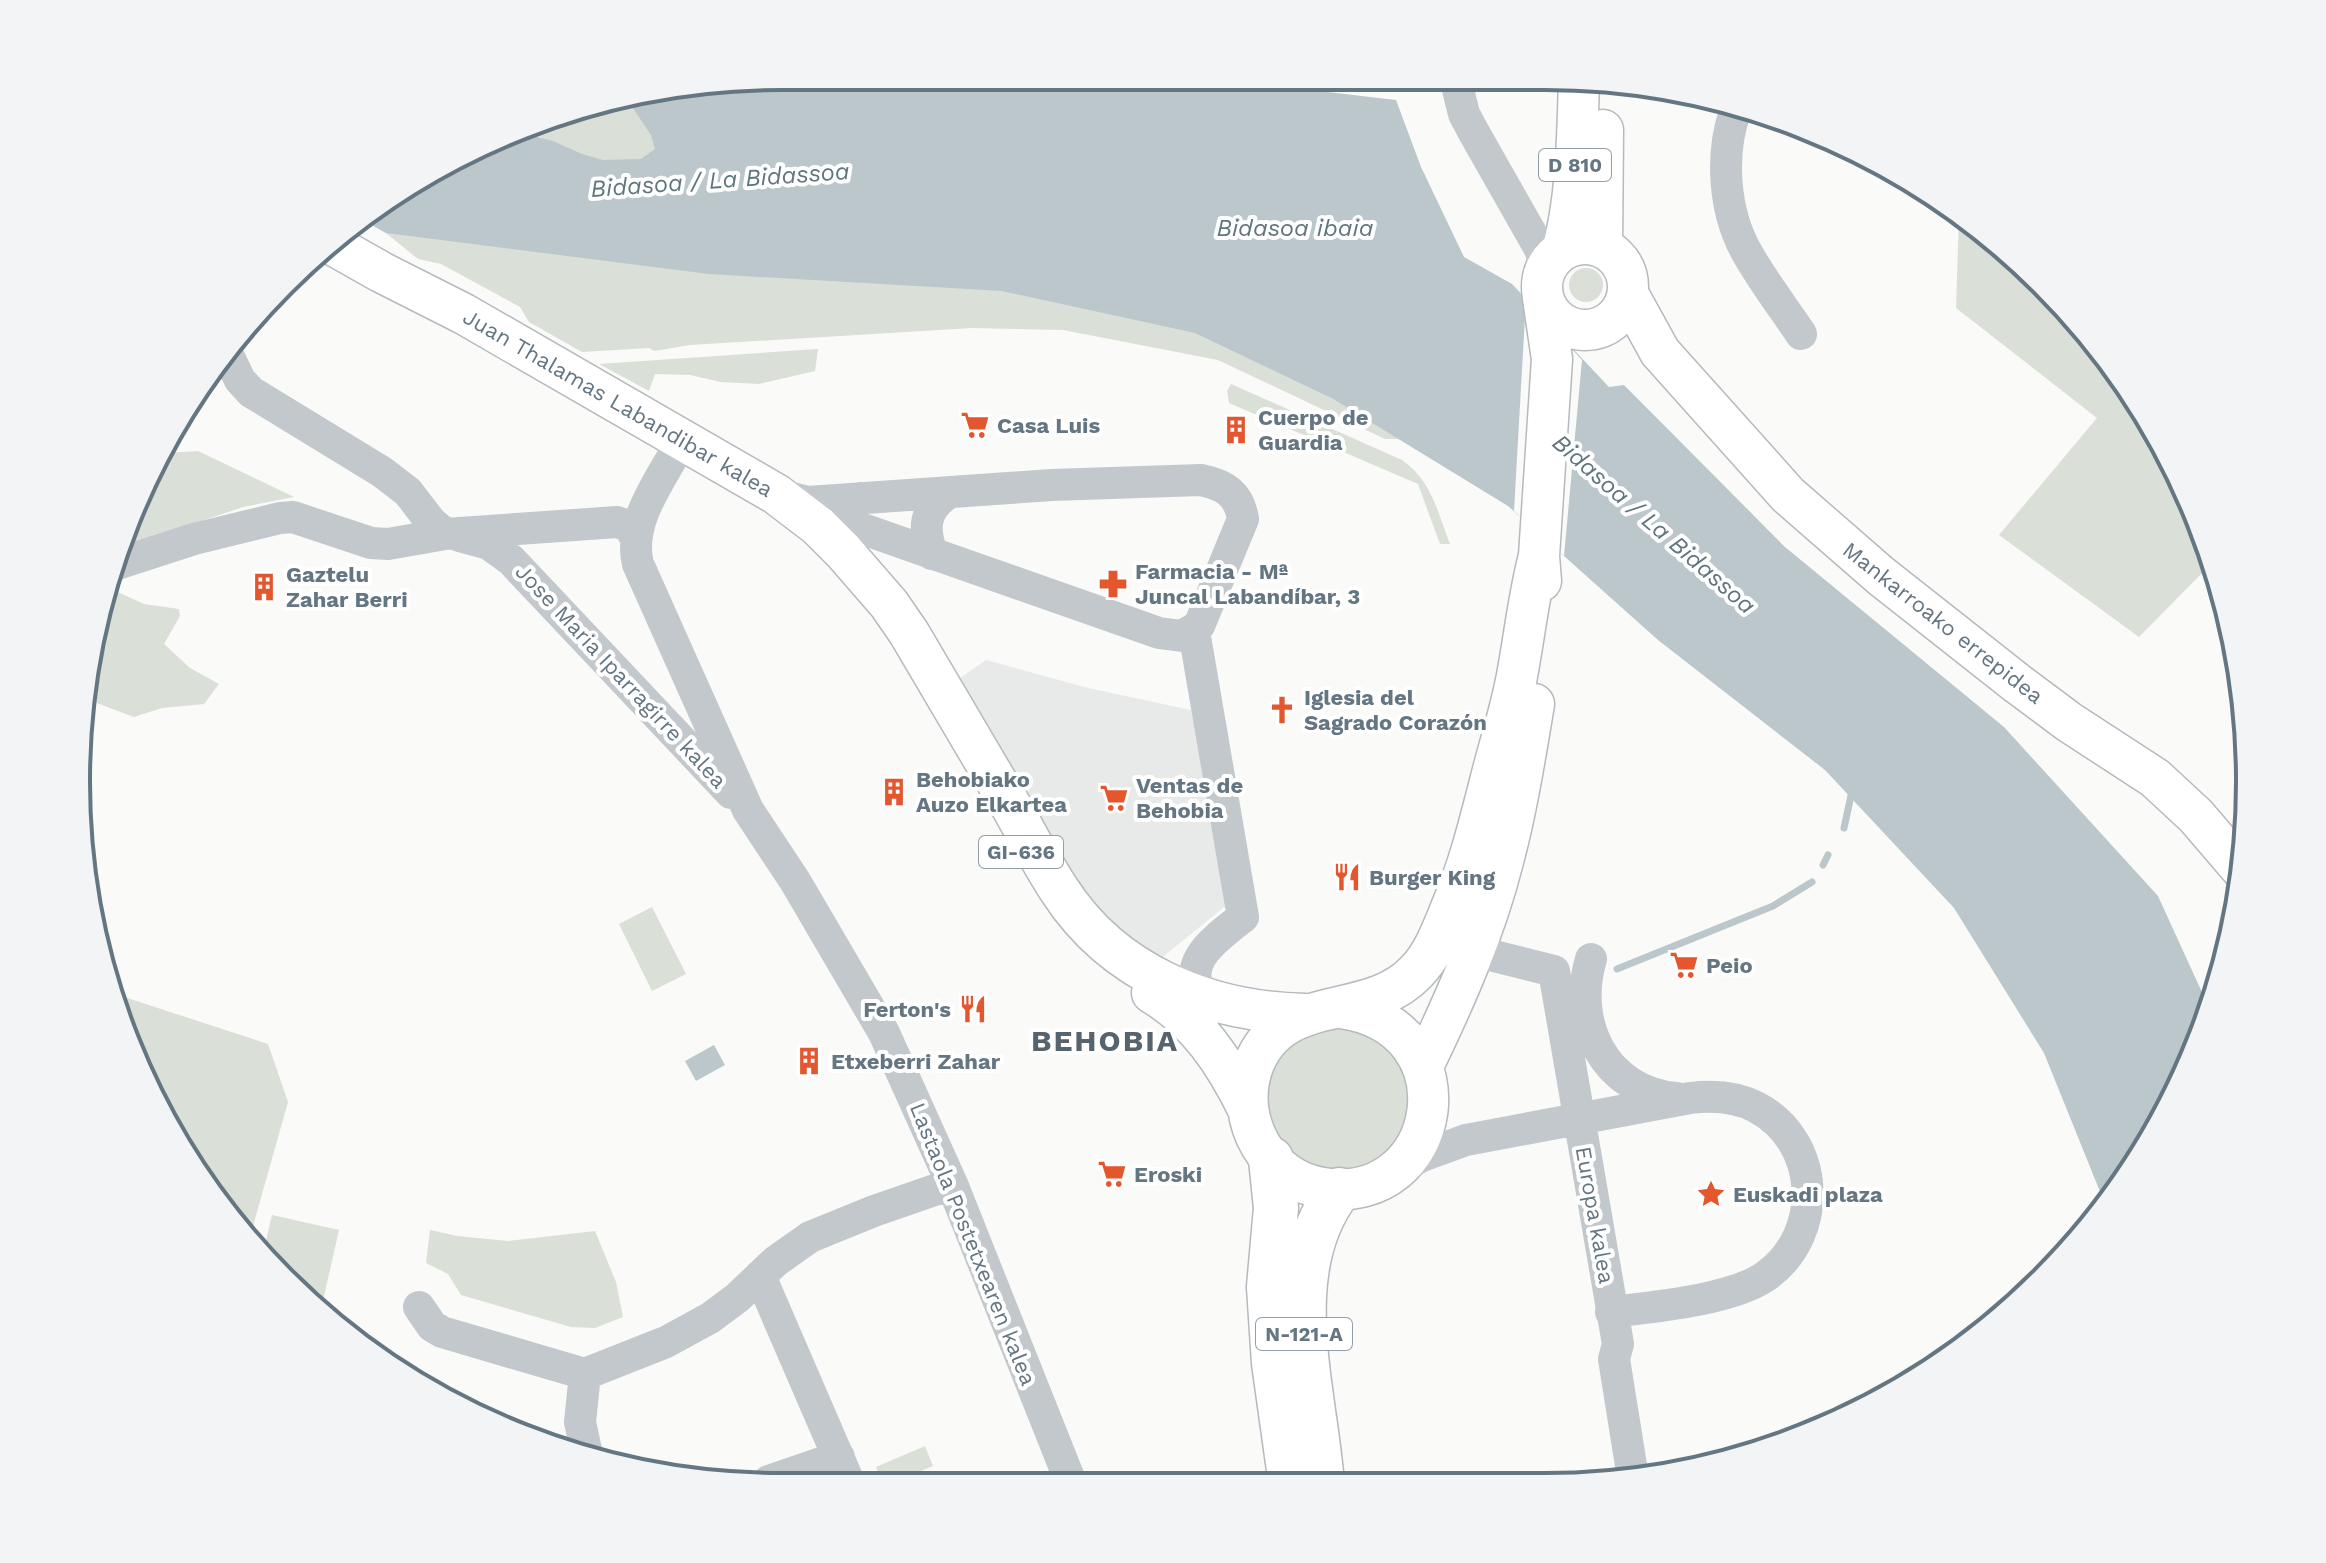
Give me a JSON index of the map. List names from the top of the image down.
{
  "streets": {
    "highway": ["N-121-A"],
    "main road": [
      "D 810",
      "Juan Thalamas Labandibar kalea",
      "Mankarroako errepidea",
      "GI-636"
    ],
    "street": ["Jose Maria Iparragirre kalea", "Europa kalea", "Lastaola Postetxearen kalea"]
  },
  "crossings": [
    ["D 810", "Mankarroako errepidea"],
    ["D 810", "GI-636"],
    ["Juan Thalamas Labandibar kalea", "GI-636"],
    ["Jose Maria Iparragirre kalea", "Lastaola Postetxearen kalea"],
    ["GI-636", "Europa kalea"],
    ["GI-636", "N-121-A"],
    ["Europa kalea", "N-121-A"]
  ],
  "districts": ["BEHOBIA"],
  "water": ["Bidasoa / La Bidassoa", "Bidasoa ibaia"],
  "places": {
    "supermarket": [
      "Casa Luis",
      "Ventas de Behobia",
      "Peio",
      "Eroski"
    ],
    "building": [
      "Cuerpo de Guardia",
      "Gaztelu Zahar Berri",
      "Behobiako Auzo Elkartea",
      "Etxeberri Zahar"
    ],
    "pharmacy": ["Farmacia - Mª Juncal Labandíbar, 3"],
    "church": ["Iglesia del Sagrado Corazón"],
    "restaurant": ["Burger King", "Ferton's"],
    "place": ["Euskadi plaza"]
  }
}
